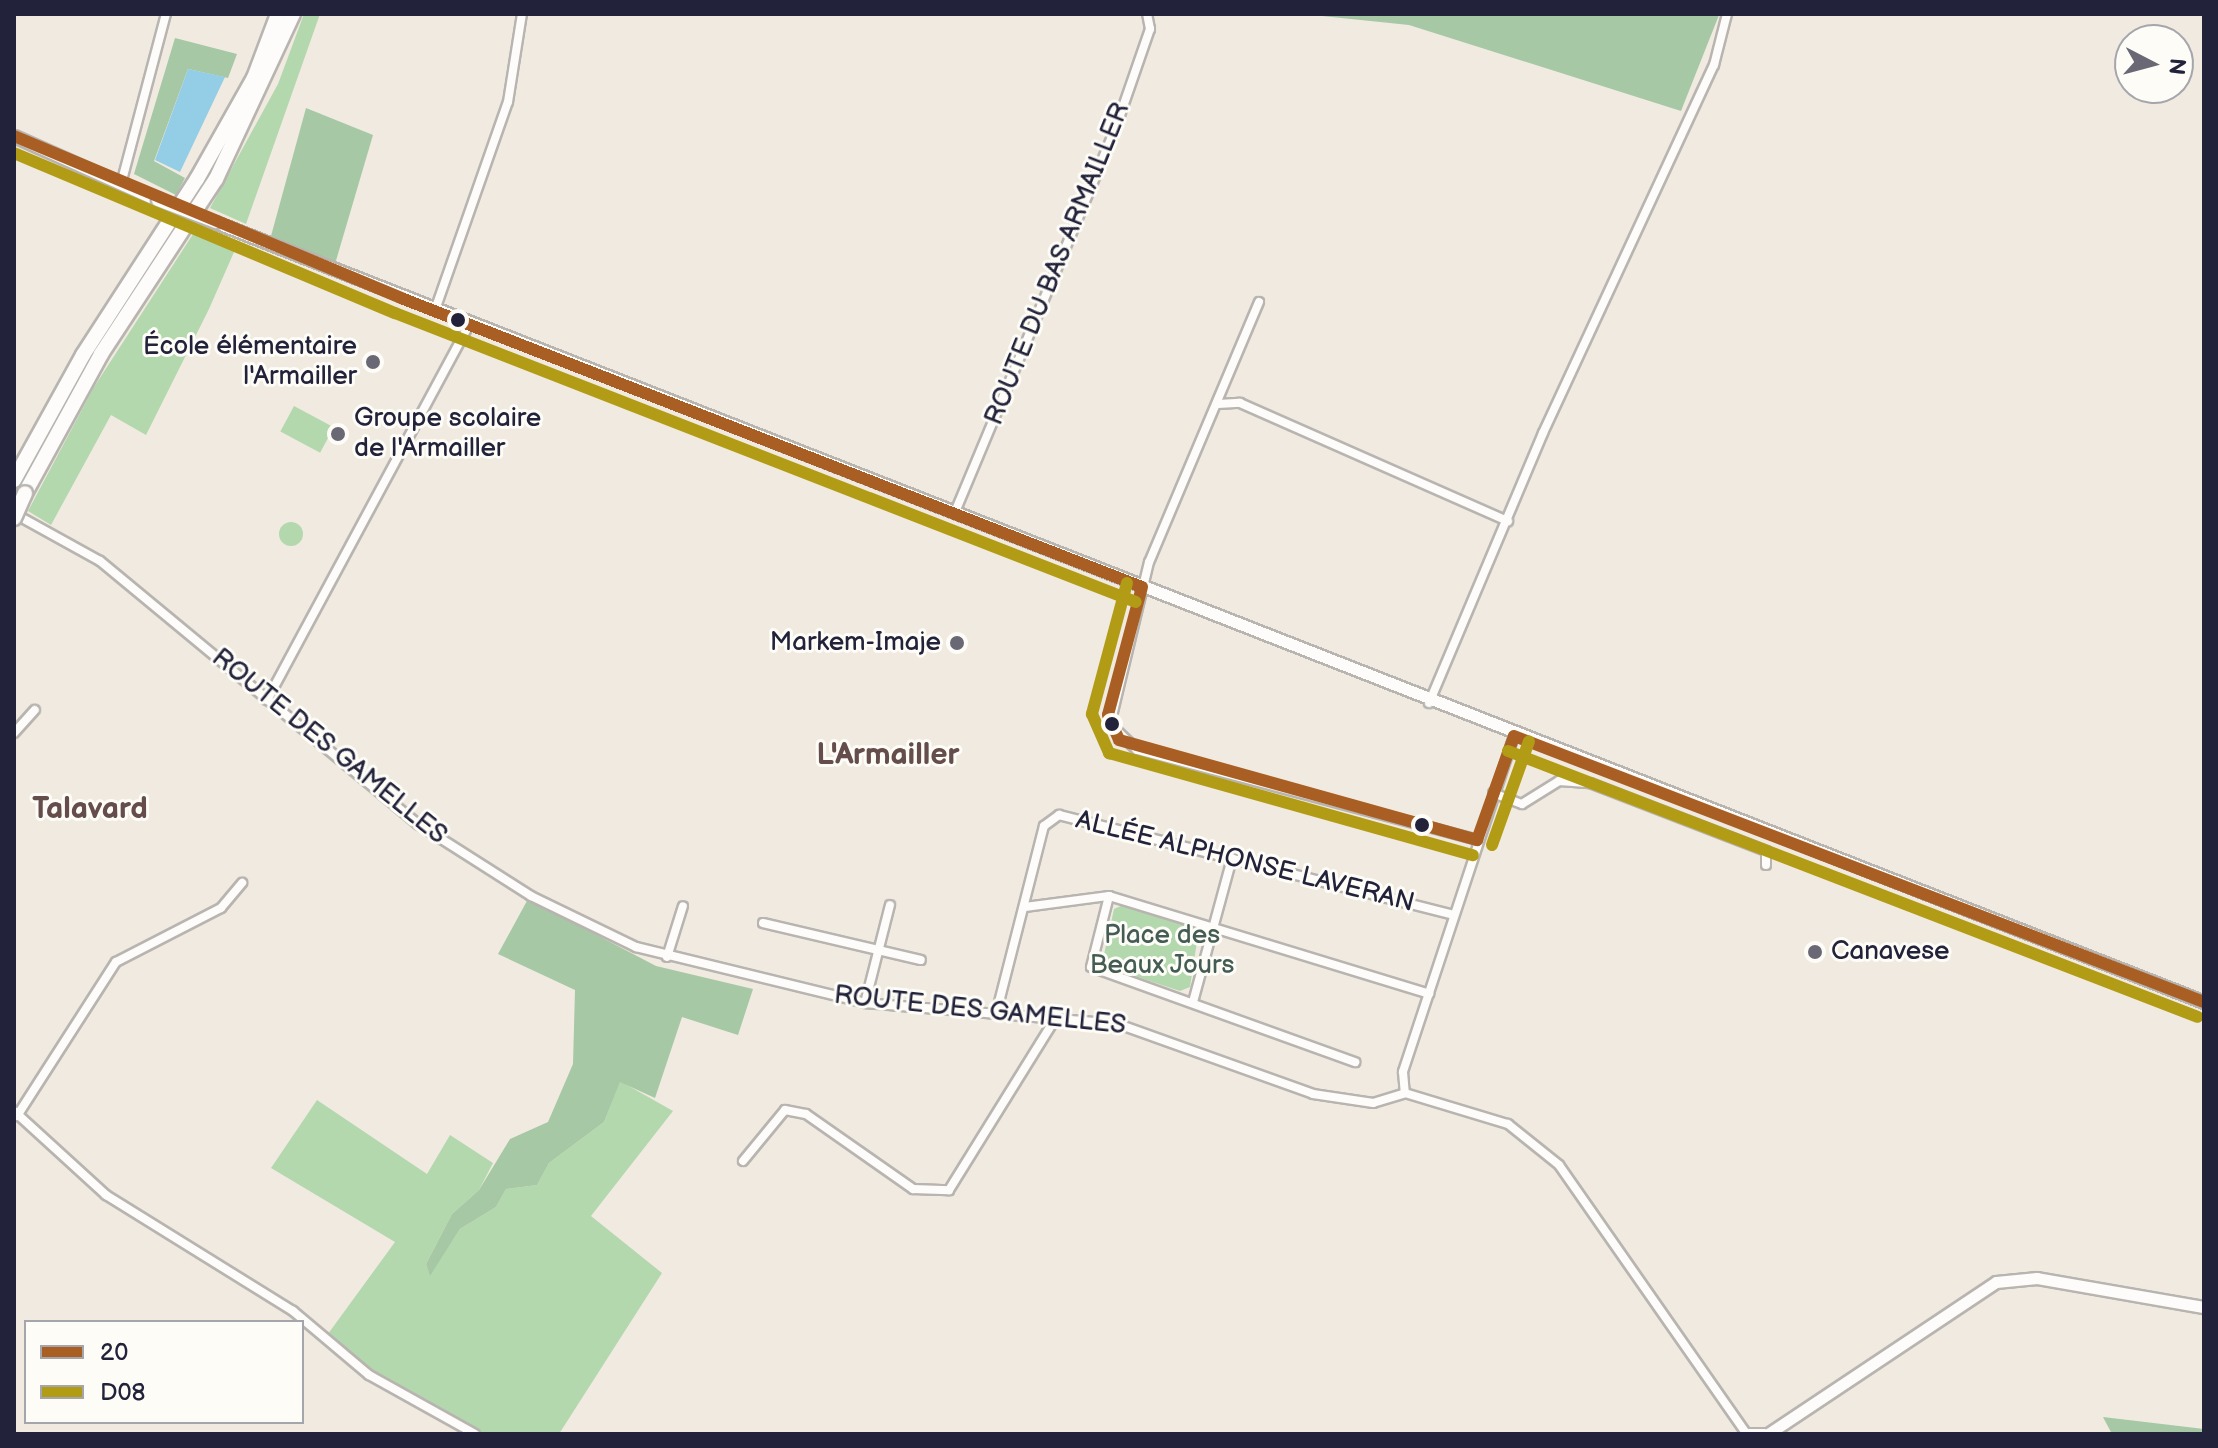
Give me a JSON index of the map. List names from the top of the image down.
{
  "streets": {
    "street": ["ROUTE DU BAS ARMAILLER", "ROUTE DES GAMELLES", "ALLÉE ALPHONSE LAVERAN"]
  },
  "crossings": [
    ["ROUTE DES GAMELLES", "ALLÉE ALPHONSE LAVERAN"]
  ],
  "districts": ["L'Armailler", "Talavard"],
  "parks": ["Place des Beaux Jours"],
  "places": [
    "École élémentaire l'Armailler",
    "Groupe scolaire de l'Armailler",
    "Markem-Imaje",
    "Canavese"
  ],
  "lines": ["transit line 20", "transit line D08"],
  "legend": ["20", "D08"],
  "north": "right"
}
